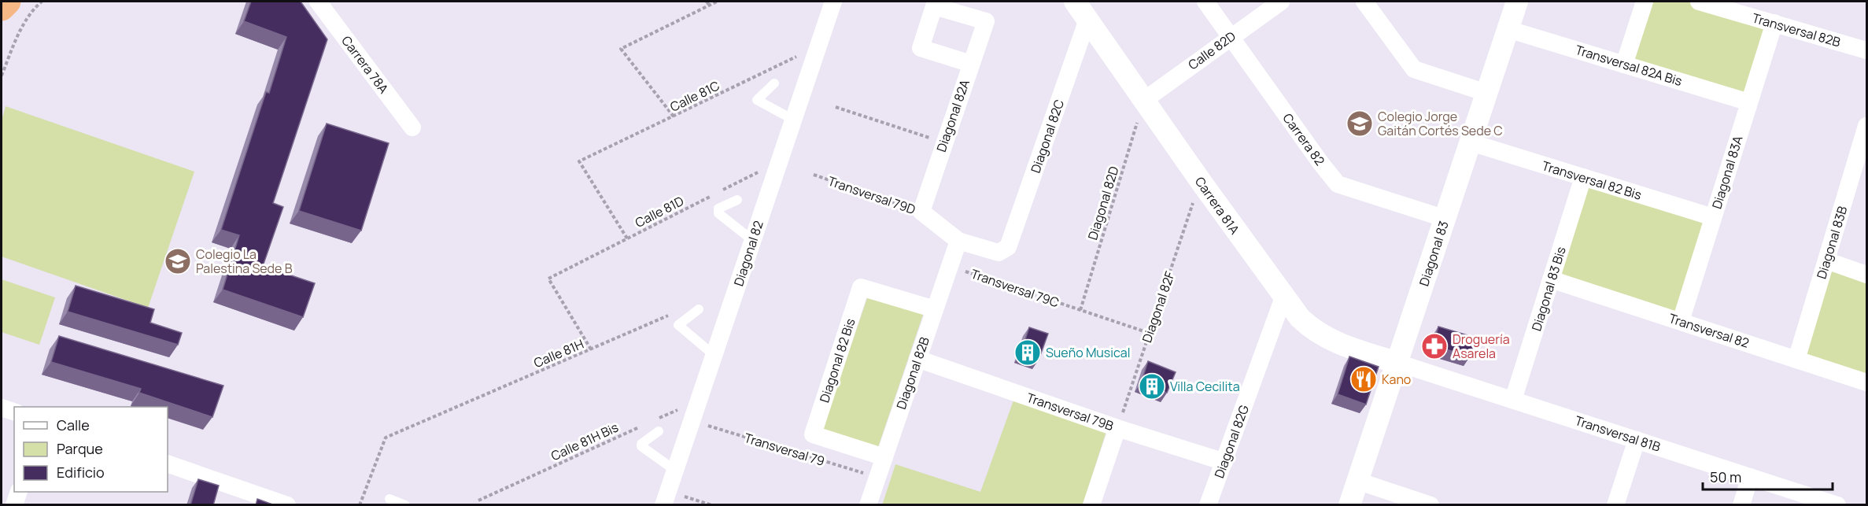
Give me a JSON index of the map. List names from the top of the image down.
{
  "streets": {
    "street": [
      "Transversal 82B",
      "Calle 82D",
      "Carrera 78A",
      "Transversal 82A Bis",
      "Diagonal 82A",
      "Diagonal 82C",
      "Carrera 82",
      "Diagonal 83A",
      "Transversal 82 Bis",
      "Transversal 79D",
      "Carrera 81A",
      "Diagonal 83B",
      "Diagonal 82",
      "Diagonal 83",
      "Diagonal 83 Bis",
      "Transversal 82",
      "Diagonal 82 Bis",
      "Diagonal 82B",
      "Transversal 79B",
      "Transversal 81B",
      "Diagonal 82G",
      "Transversal 79"
    ],
    "path": [
      "Calle 81C",
      "Diagonal 82D",
      "Calle 81D",
      "Transversal 79C",
      "Diagonal 82F",
      "Calle 81H",
      "Calle 81H Bis"
    ]
  },
  "crossings": [
    ["Transversal 82B", "Diagonal 83A"],
    ["Calle 82D", "Carrera 82"],
    ["Calle 82D", "Diagonal 82D"],
    ["Calle 82D", "Carrera 81A"],
    ["Transversal 82A Bis", "Diagonal 83A"],
    ["Transversal 82A Bis", "Diagonal 83"],
    ["Calle 81C", "Calle 81D"],
    ["Calle 81C", "Diagonal 82"],
    ["Diagonal 82A", "Transversal 79D"],
    ["Diagonal 82C", "Transversal 79D"],
    ["Diagonal 82C", "Carrera 81A"],
    ["Carrera 82", "Diagonal 83"],
    ["Diagonal 83A", "Transversal 82 Bis"],
    ["Diagonal 83A", "Transversal 82"],
    ["Transversal 82 Bis", "Diagonal 83"],
    ["Transversal 82 Bis", "Diagonal 83 Bis"],
    ["Transversal 79D", "Diagonal 82B"],
    ["Diagonal 82D", "Carrera 81A"],
    ["Diagonal 82D", "Transversal 79C"],
    ["Carrera 81A", "Diagonal 83"],
    ["Carrera 81A", "Transversal 81B"],
    ["Carrera 81A", "Diagonal 82G"],
    ["Calle 81D", "Diagonal 82"],
    ["Calle 81D", "Calle 81H"],
    ["Diagonal 83B", "Transversal 82"],
    ["Diagonal 82", "Transversal 79"],
    ["Diagonal 83", "Transversal 81B"],
    ["Transversal 79C", "Diagonal 82F"],
    ["Transversal 79C", "Diagonal 82B"],
    ["Diagonal 83 Bis", "Transversal 82"],
    ["Diagonal 83 Bis", "Transversal 81B"],
    ["Diagonal 82F", "Transversal 79B"],
    ["Diagonal 82 Bis", "Diagonal 82B"],
    ["Diagonal 82 Bis", "Transversal 79"],
    ["Diagonal 82B", "Transversal 79B"],
    ["Diagonal 82B", "Transversal 79"],
    ["Transversal 79B", "Diagonal 82G"]
  ],
  "places": {
    "school or university": ["Colegio Jorge Gaitán Cortés Sede C", "Colegio La Palestina Sede B"],
    "pharmacy": ["Droguería Asarela"],
    "building": ["Sueño Musical", "Villa Cecilita"],
    "restaurant": ["Kano"]
  },
  "legend": ["Calle", "Parque", "Edificio"],
  "scale_bar": "50 m"
}
